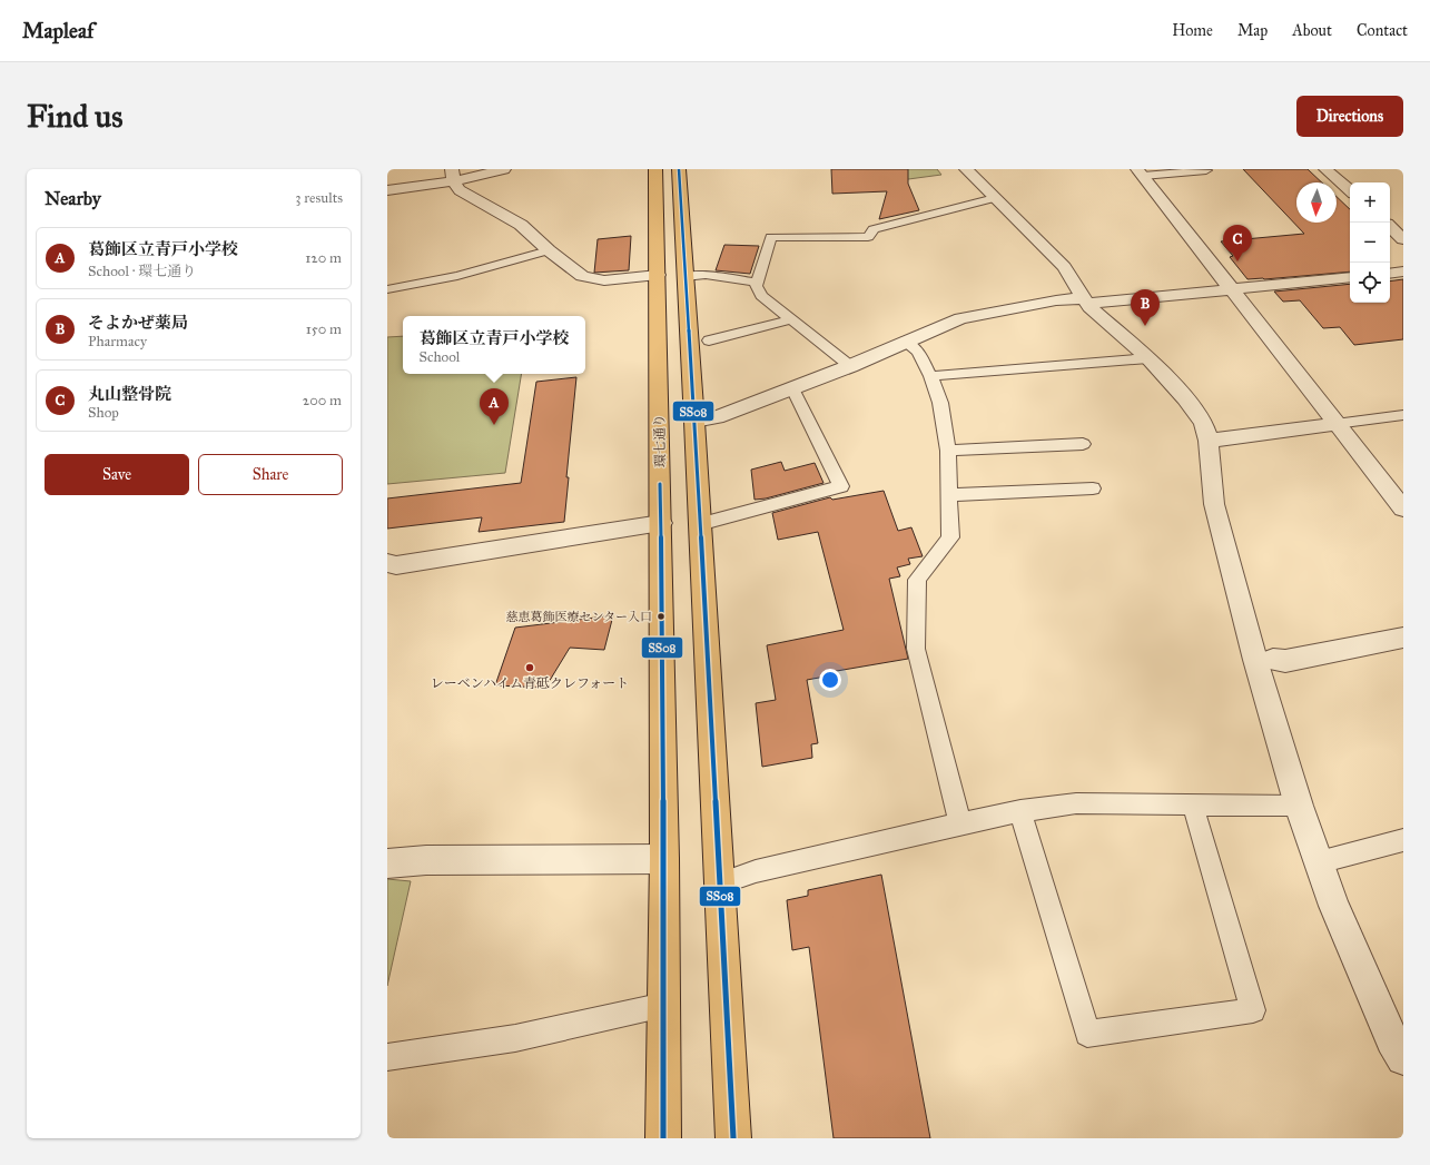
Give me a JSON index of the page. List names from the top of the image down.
{
  "streets": {
    "main road": ["環七通り"]
  },
  "places": ["慈恵葛飾医療センター入口", "レーベンハイム青砥クレフォート"],
  "lines": ["transit line SS08"],
  "north": "bottom",
  "page": {
    "header": "Mapleaf",
    "nav": [
      "Home",
      "Map",
      "About",
      "Contact"
    ],
    "buttons": [
      "Directions",
      ["Save", "Share"]
    ],
    "title": "Find us",
    "heading": ["Nearby", "3 results"],
    "map_buttons": ["+", "−"],
    "pins": ["C", "B", "A"],
    "list": [
      {
        "mark": "A",
        "name": "葛飾区立青戸小学校",
        "note": "School · 環七通り",
        "value": "120 m"
      },
      {
        "mark": "B",
        "name": "そよかぜ薬局",
        "note": "Pharmacy",
        "value": "150 m"
      },
      {
        "mark": "C",
        "name": "丸山整骨院",
        "note": "Shop",
        "value": "200 m"
      }
    ],
    "popup": ["葛飾区立青戸小学校", "School"]
  }
}
